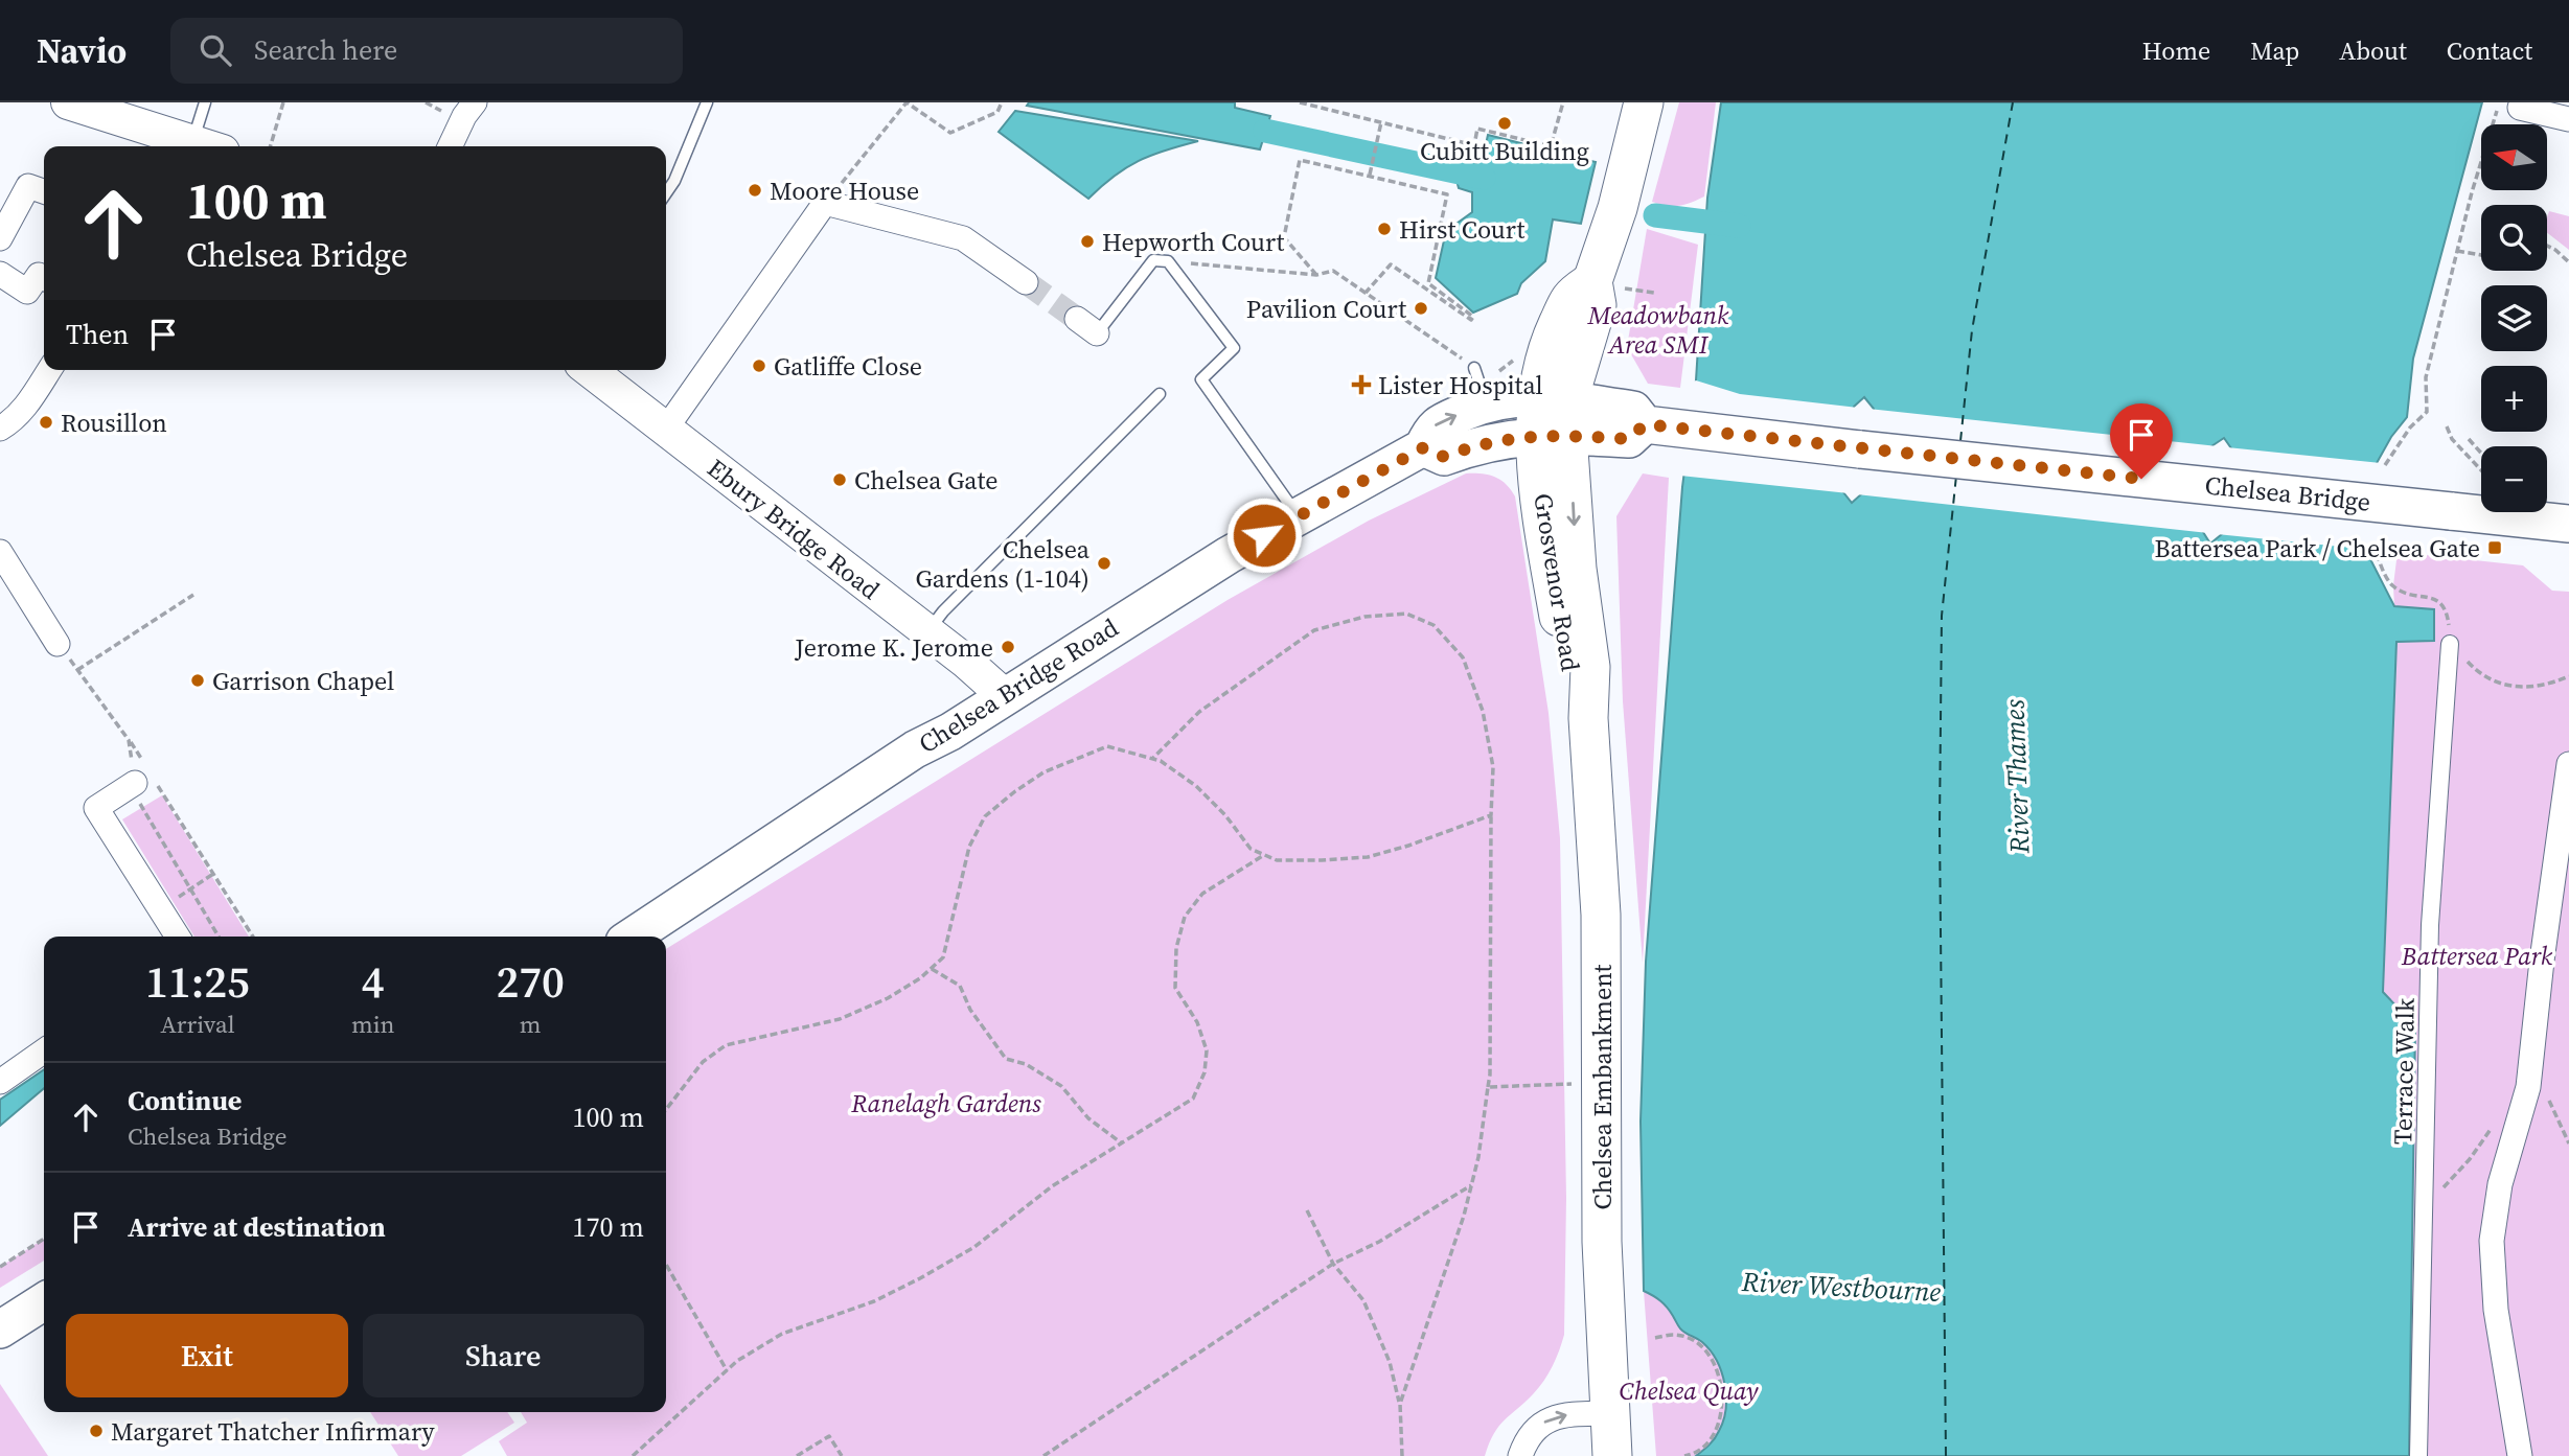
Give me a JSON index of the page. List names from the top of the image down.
{
  "streets": {
    "highway": ["Grosvenor Road", "Chelsea Embankment"],
    "main road": ["Chelsea Bridge", "Ebury Bridge Road", "Chelsea Bridge Road"],
    "street": ["Terrace Walk"]
  },
  "crossings": [
    ["Chelsea Bridge", "Grosvenor Road"],
    ["Chelsea Bridge", "Chelsea Bridge Road"],
    ["Ebury Bridge Road", "Chelsea Bridge Road"],
    ["Grosvenor Road", "Chelsea Bridge Road"],
    ["Grosvenor Road", "Chelsea Embankment"]
  ],
  "water": ["River Thames", "River Westbourne"],
  "parks": [
    "Meadowbank Area SMI",
    "Battersea Park",
    "Ranelagh Gardens",
    "Chelsea Quay"
  ],
  "places": {
    "other": [
      "Cubitt Building",
      "Moore House",
      "Hirst Court",
      "Hepworth Court",
      "Pavilion Court",
      "Gatliffe Close",
      "Rousillon",
      "Chelsea Gate",
      "Chelsea Gardens (1-104)",
      "Jerome K. Jerome",
      "Garrison Chapel",
      "Margaret Thatcher Infirmary"
    ],
    "health": ["Lister Hospital"],
    "transit": ["Battersea Park / Chelsea Gate"]
  },
  "north": "left",
  "page": {
    "header": "Navio",
    "search": "Search here",
    "nav": [
      "Home",
      "Map",
      "About",
      "Contact"
    ],
    "map_buttons": ["+", "−"],
    "turn": ["100 m", "Chelsea Bridge"],
    "then": "Then",
    "eta": [
      "11:25",
      "Arrival",
      "4",
      "min",
      "270",
      "m"
    ],
    "list": [
      {
        "name": "Continue",
        "note": "Chelsea Bridge",
        "value": "100 m"
      },
      {
        "name": "Arrive at destination",
        "value": "170 m"
      }
    ],
    "buttons": ["Exit", "Share"]
  }
}
